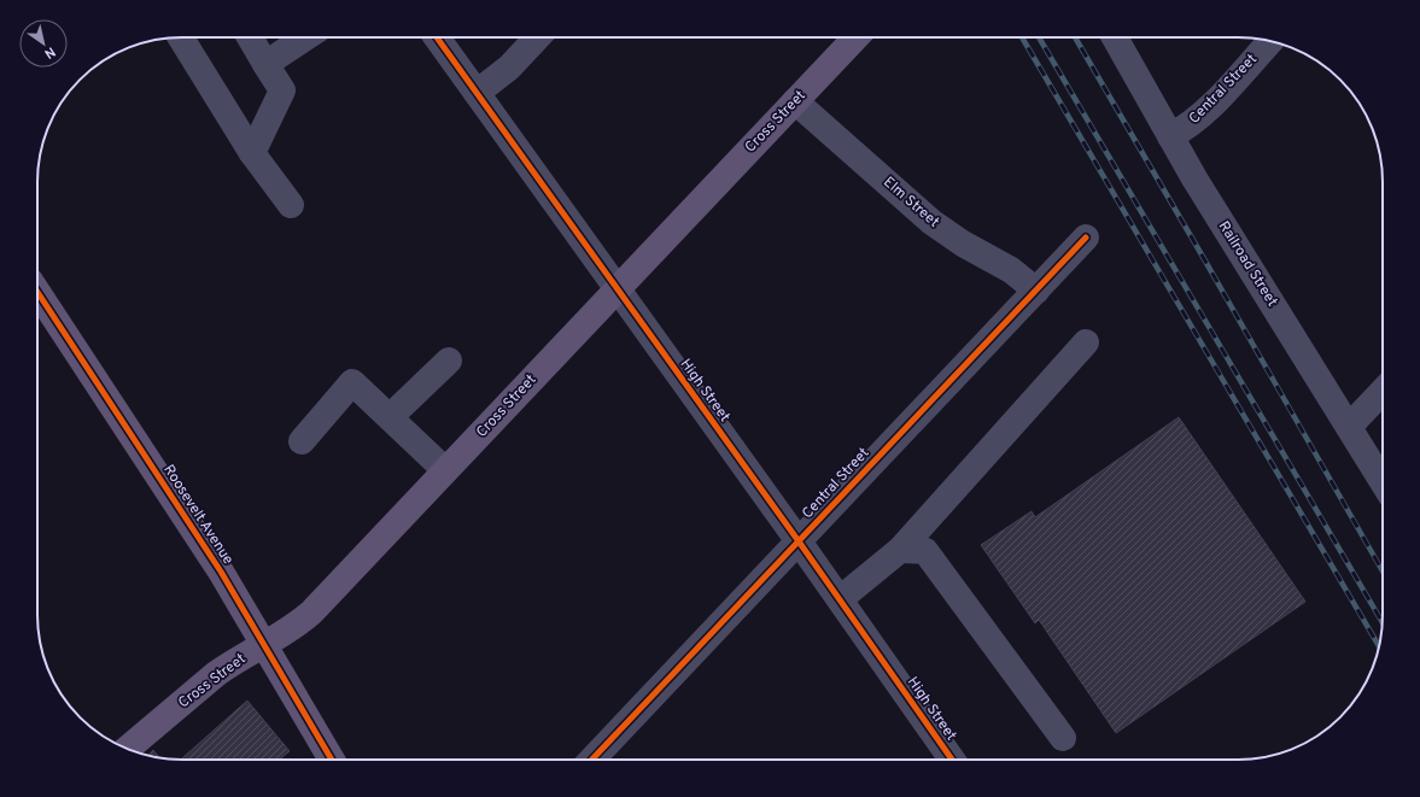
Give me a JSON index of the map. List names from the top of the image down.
{
  "streets": {
    "main road": ["Cross Street", "Roosevelt Avenue"],
    "street": [
      "Central Street",
      "Elm Street",
      "Railroad Street",
      "High Street"
    ]
  },
  "crossings": [
    ["Central Street", "Elm Street"],
    ["Central Street", "Railroad Street"],
    ["Central Street", "High Street"],
    ["Cross Street", "Elm Street"],
    ["Cross Street", "High Street"],
    ["Cross Street", "Roosevelt Avenue"]
  ],
  "north": "bottom right"
}
